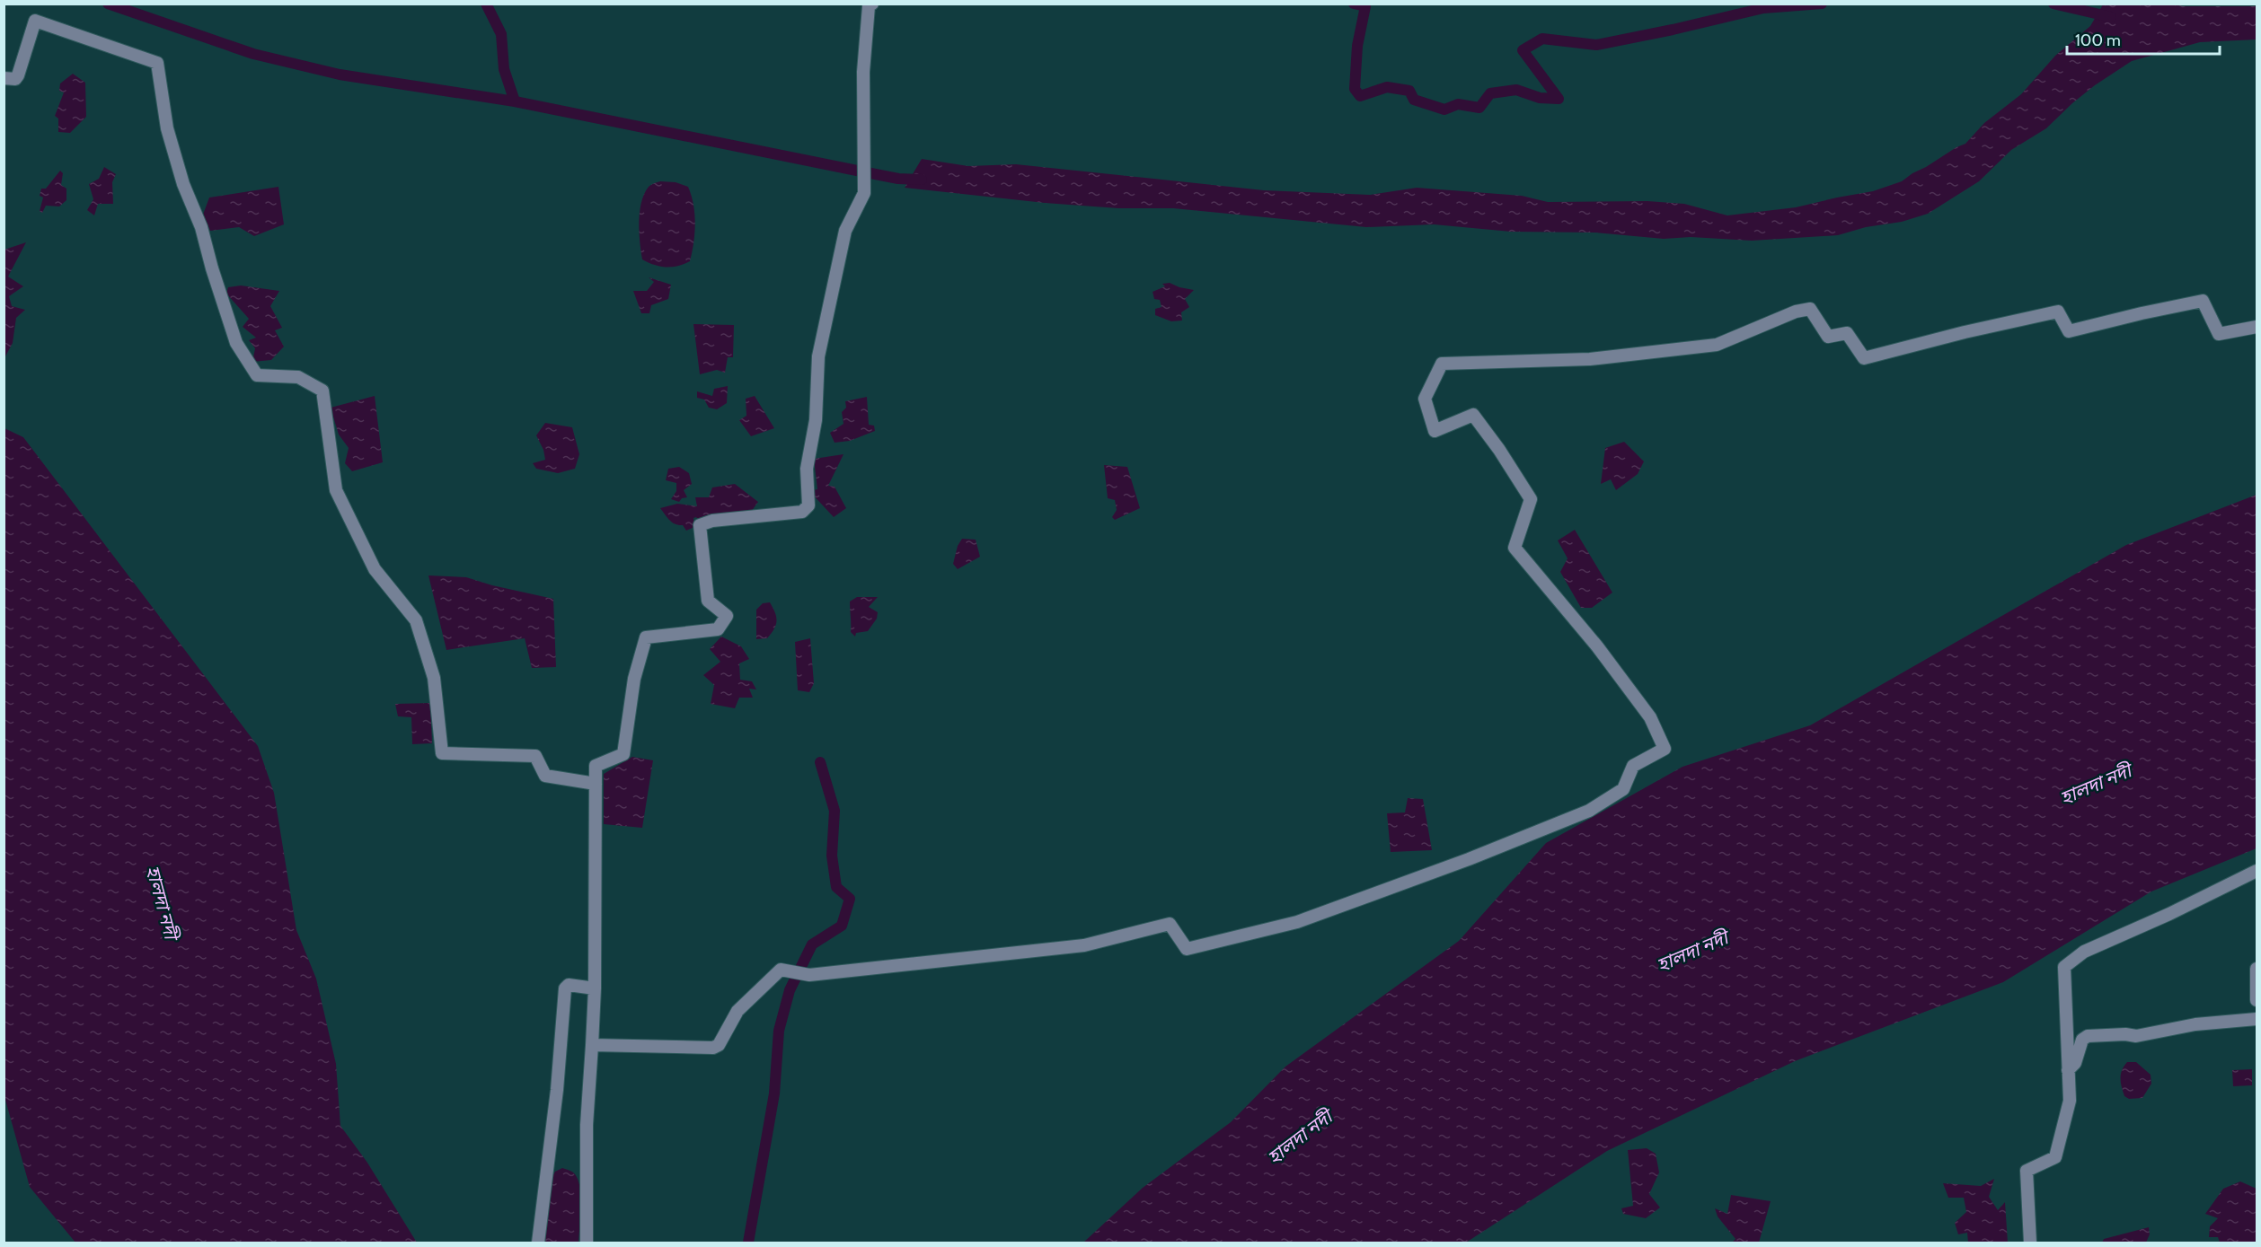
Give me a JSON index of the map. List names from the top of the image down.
{
  "water": ["হালদা নদী"],
  "scale_bar": "100 m"
}
